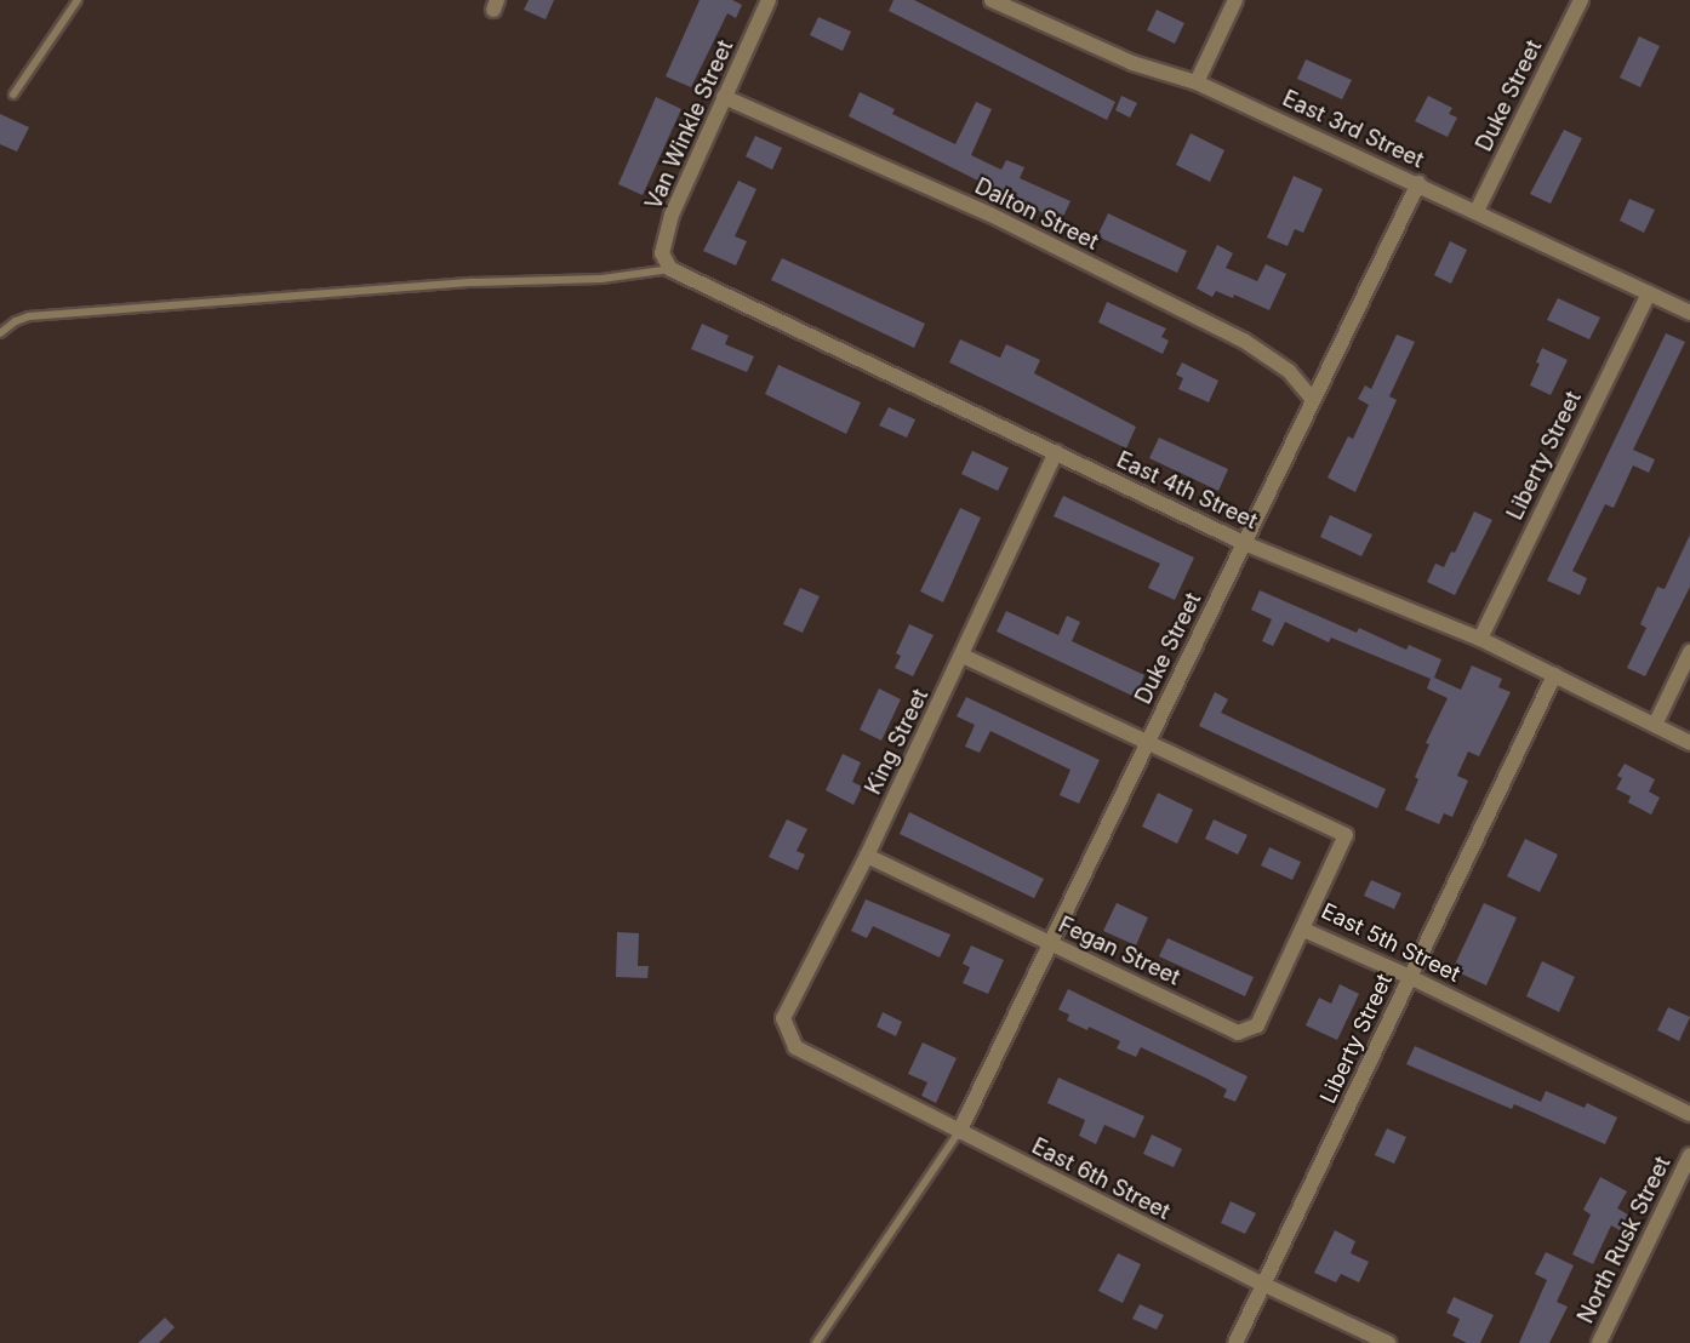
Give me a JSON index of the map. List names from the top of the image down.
{
  "streets": {
    "street": [
      "Duke Street",
      "Van Winkle Street",
      "East 3rd Street",
      "Dalton Street",
      "Liberty Street",
      "East 4th Street",
      "King Street",
      "East 5th Street",
      "Fegan Street",
      "East 6th Street",
      "North Rusk Street"
    ]
  },
  "crossings": [
    ["Duke Street", "East 3rd Street"],
    ["Duke Street", "Dalton Street"],
    ["Duke Street", "East 4th Street"],
    ["Duke Street", "East 5th Street"],
    ["Duke Street", "Fegan Street"],
    ["Duke Street", "East 6th Street"],
    ["Van Winkle Street", "Dalton Street"],
    ["Van Winkle Street", "East 4th Street"],
    ["East 3rd Street", "Liberty Street"],
    ["Liberty Street", "East 4th Street"],
    ["Liberty Street", "East 5th Street"],
    ["Liberty Street", "East 6th Street"],
    ["East 4th Street", "King Street"],
    ["King Street", "East 5th Street"],
    ["King Street", "Fegan Street"],
    ["King Street", "East 6th Street"],
    ["East 5th Street", "Fegan Street"]
  ]
}
